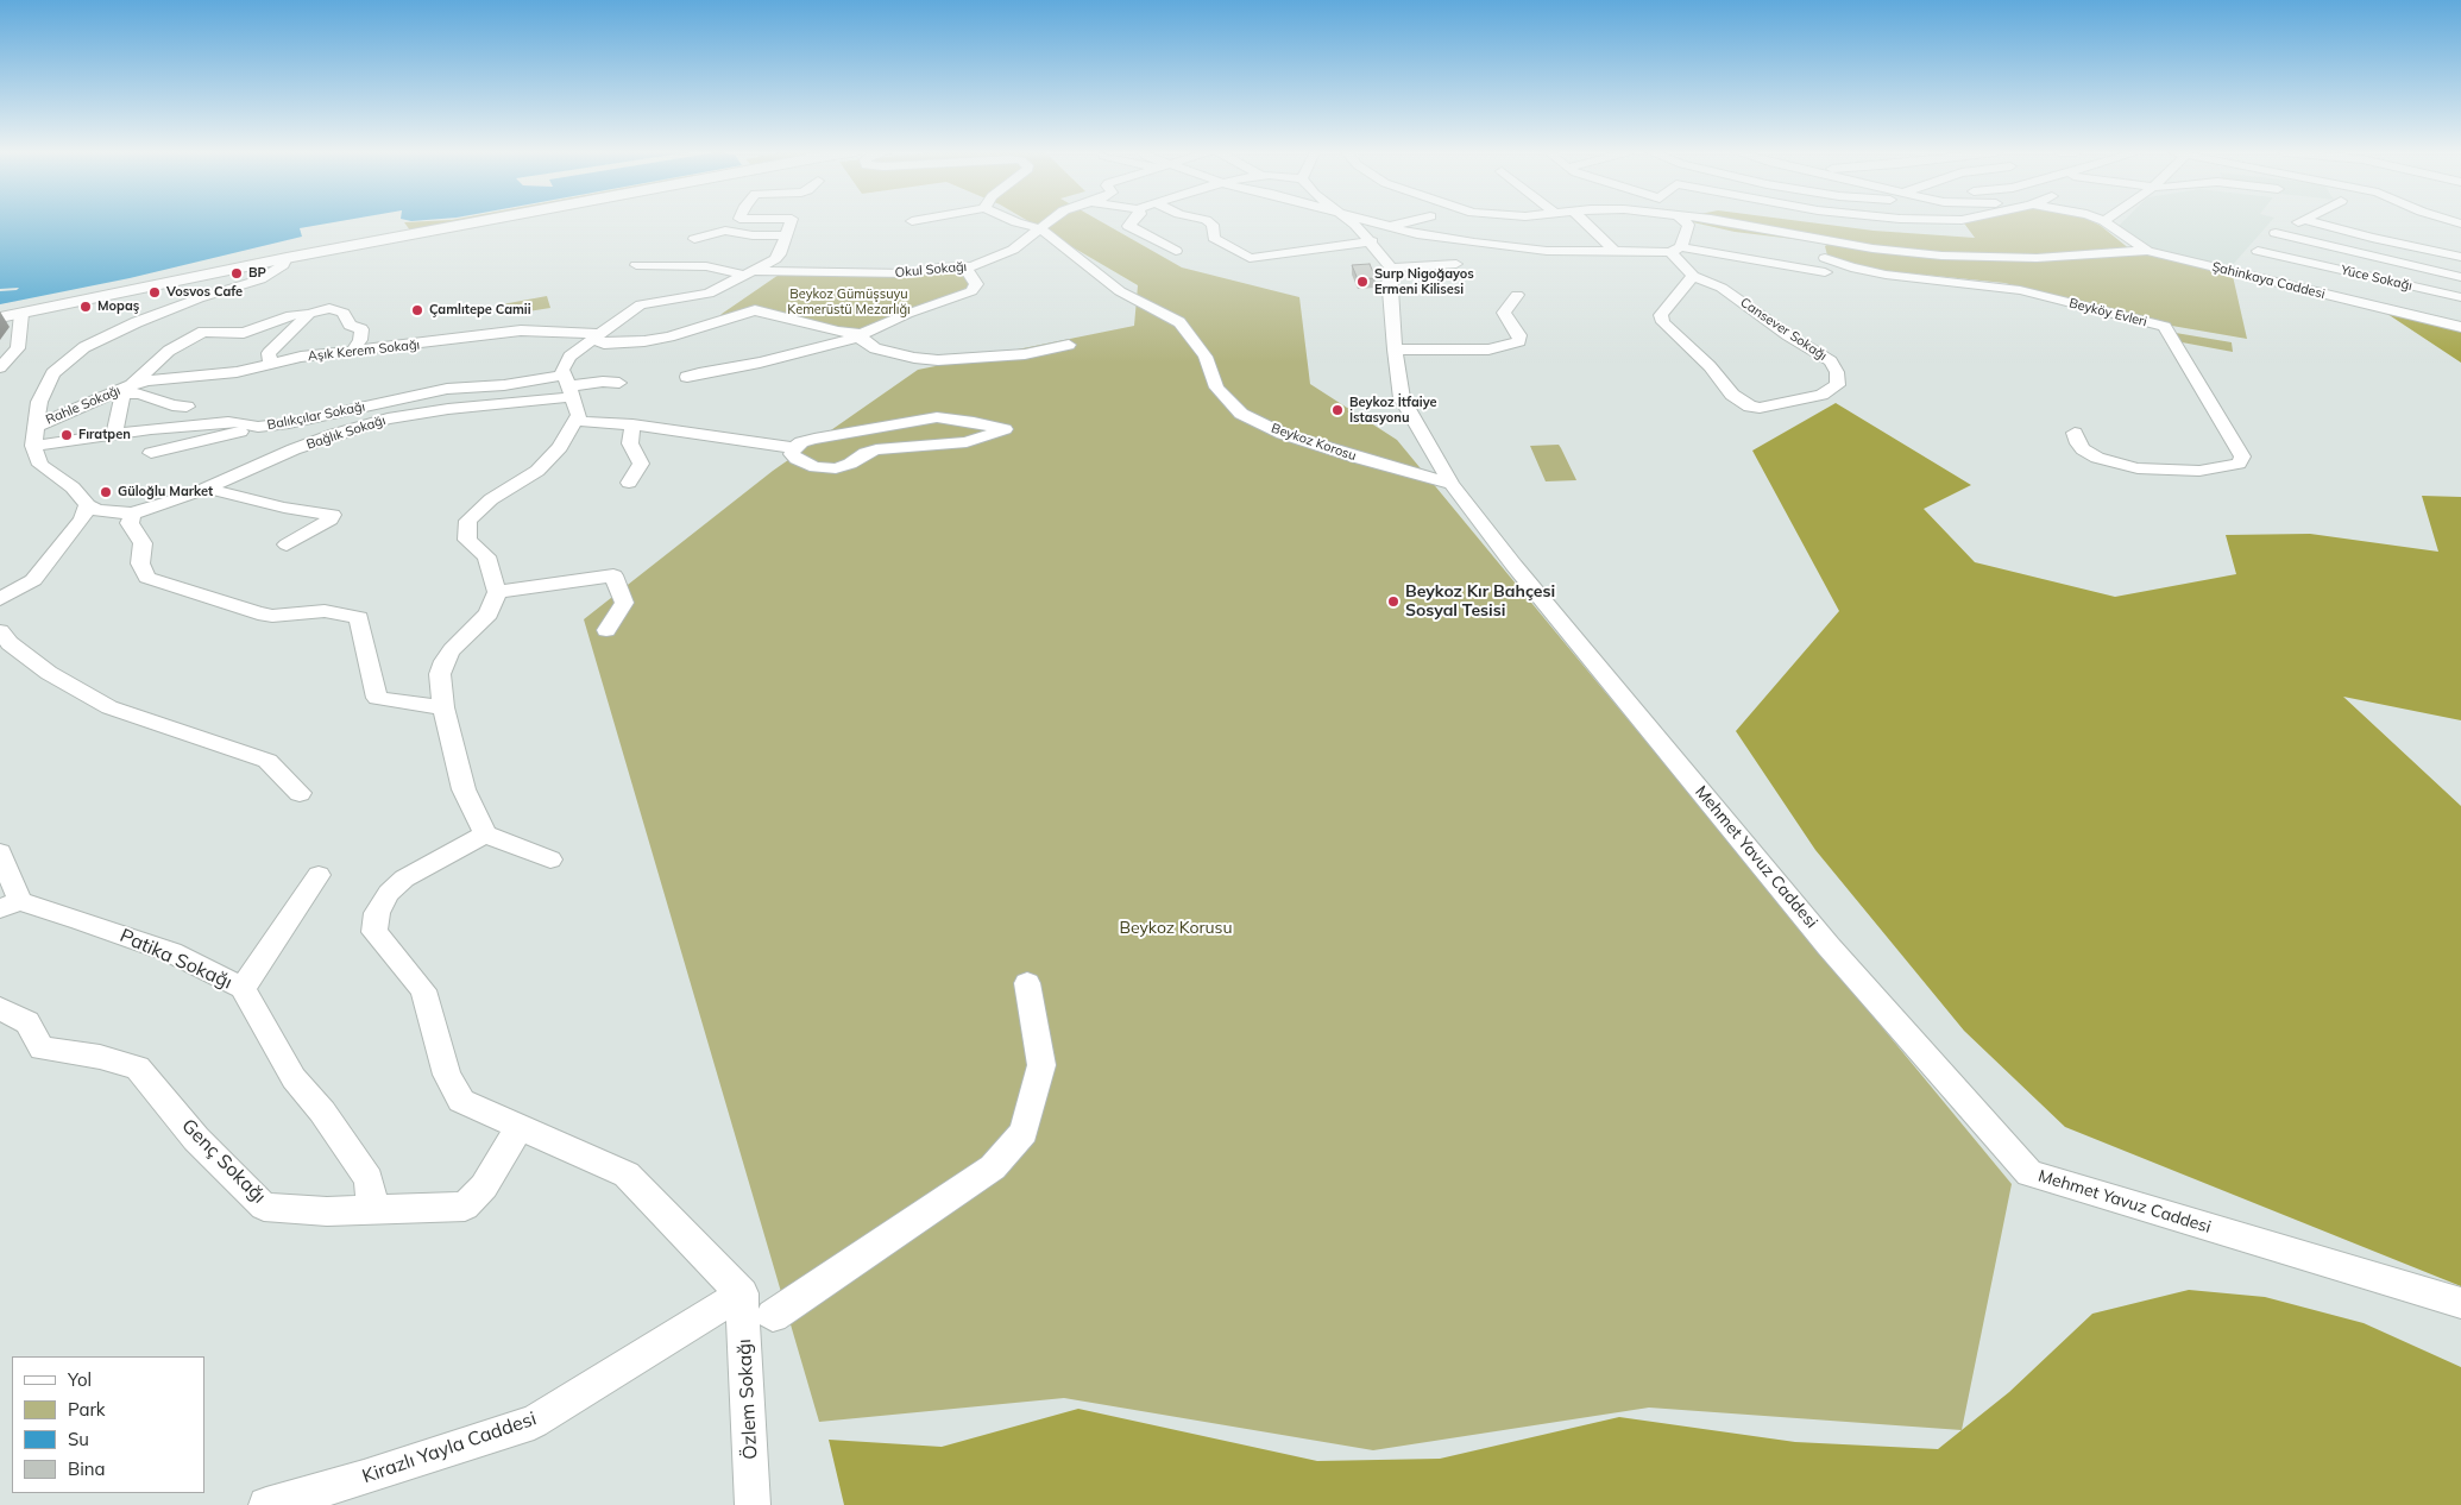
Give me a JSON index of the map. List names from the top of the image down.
{
  "streets": {
    "street": [
      "Okul Sokağı",
      "Yüce Sokağı",
      "Şahinkaya Caddesi",
      "Beyköy Evleri",
      "Cansever Sokağı",
      "Aşık Kerem Sokağı",
      "Rahle Sokağı",
      "Balıkçılar Sokağı",
      "Bağlık Sokağı",
      "Beykoz Korosu",
      "Mehmet Yavuz Caddesi",
      "Patika Sokağı",
      "Genç Sokağı",
      "Özlem Sokağı",
      "Kirazlı Yayla Caddesi"
    ]
  },
  "crossings": [
    ["Okul Sokağı", "Beykoz Korosu"],
    ["Şahinkaya Caddesi", "Beyköy Evleri"],
    ["Aşık Kerem Sokağı", "Rahle Sokağı"],
    ["Balıkçılar Sokağı", "Bağlık Sokağı"],
    ["Beykoz Korosu", "Mehmet Yavuz Caddesi"],
    ["Patika Sokağı", "Genç Sokağı"],
    ["Özlem Sokağı", "Kirazlı Yayla Caddesi"]
  ],
  "parks": ["Beykoz Gümüşsuyu Kemerüstü Mezarlığı", "Beykoz Korusu"],
  "places": [
    "BP",
    "Surp Nigoğayos Ermeni Kilisesi",
    "Vosvos Cafe",
    "Mopaş",
    "Çamlıtepe Camii",
    "Beykoz İtfaiye İstasyonu",
    "Fıratpen",
    "Güloğlu Market",
    "Beykoz Kır Bahçesi Sosyal Tesisi"
  ],
  "legend": [
    "Yol",
    "Park",
    "Su",
    "Bina"
  ]
}
